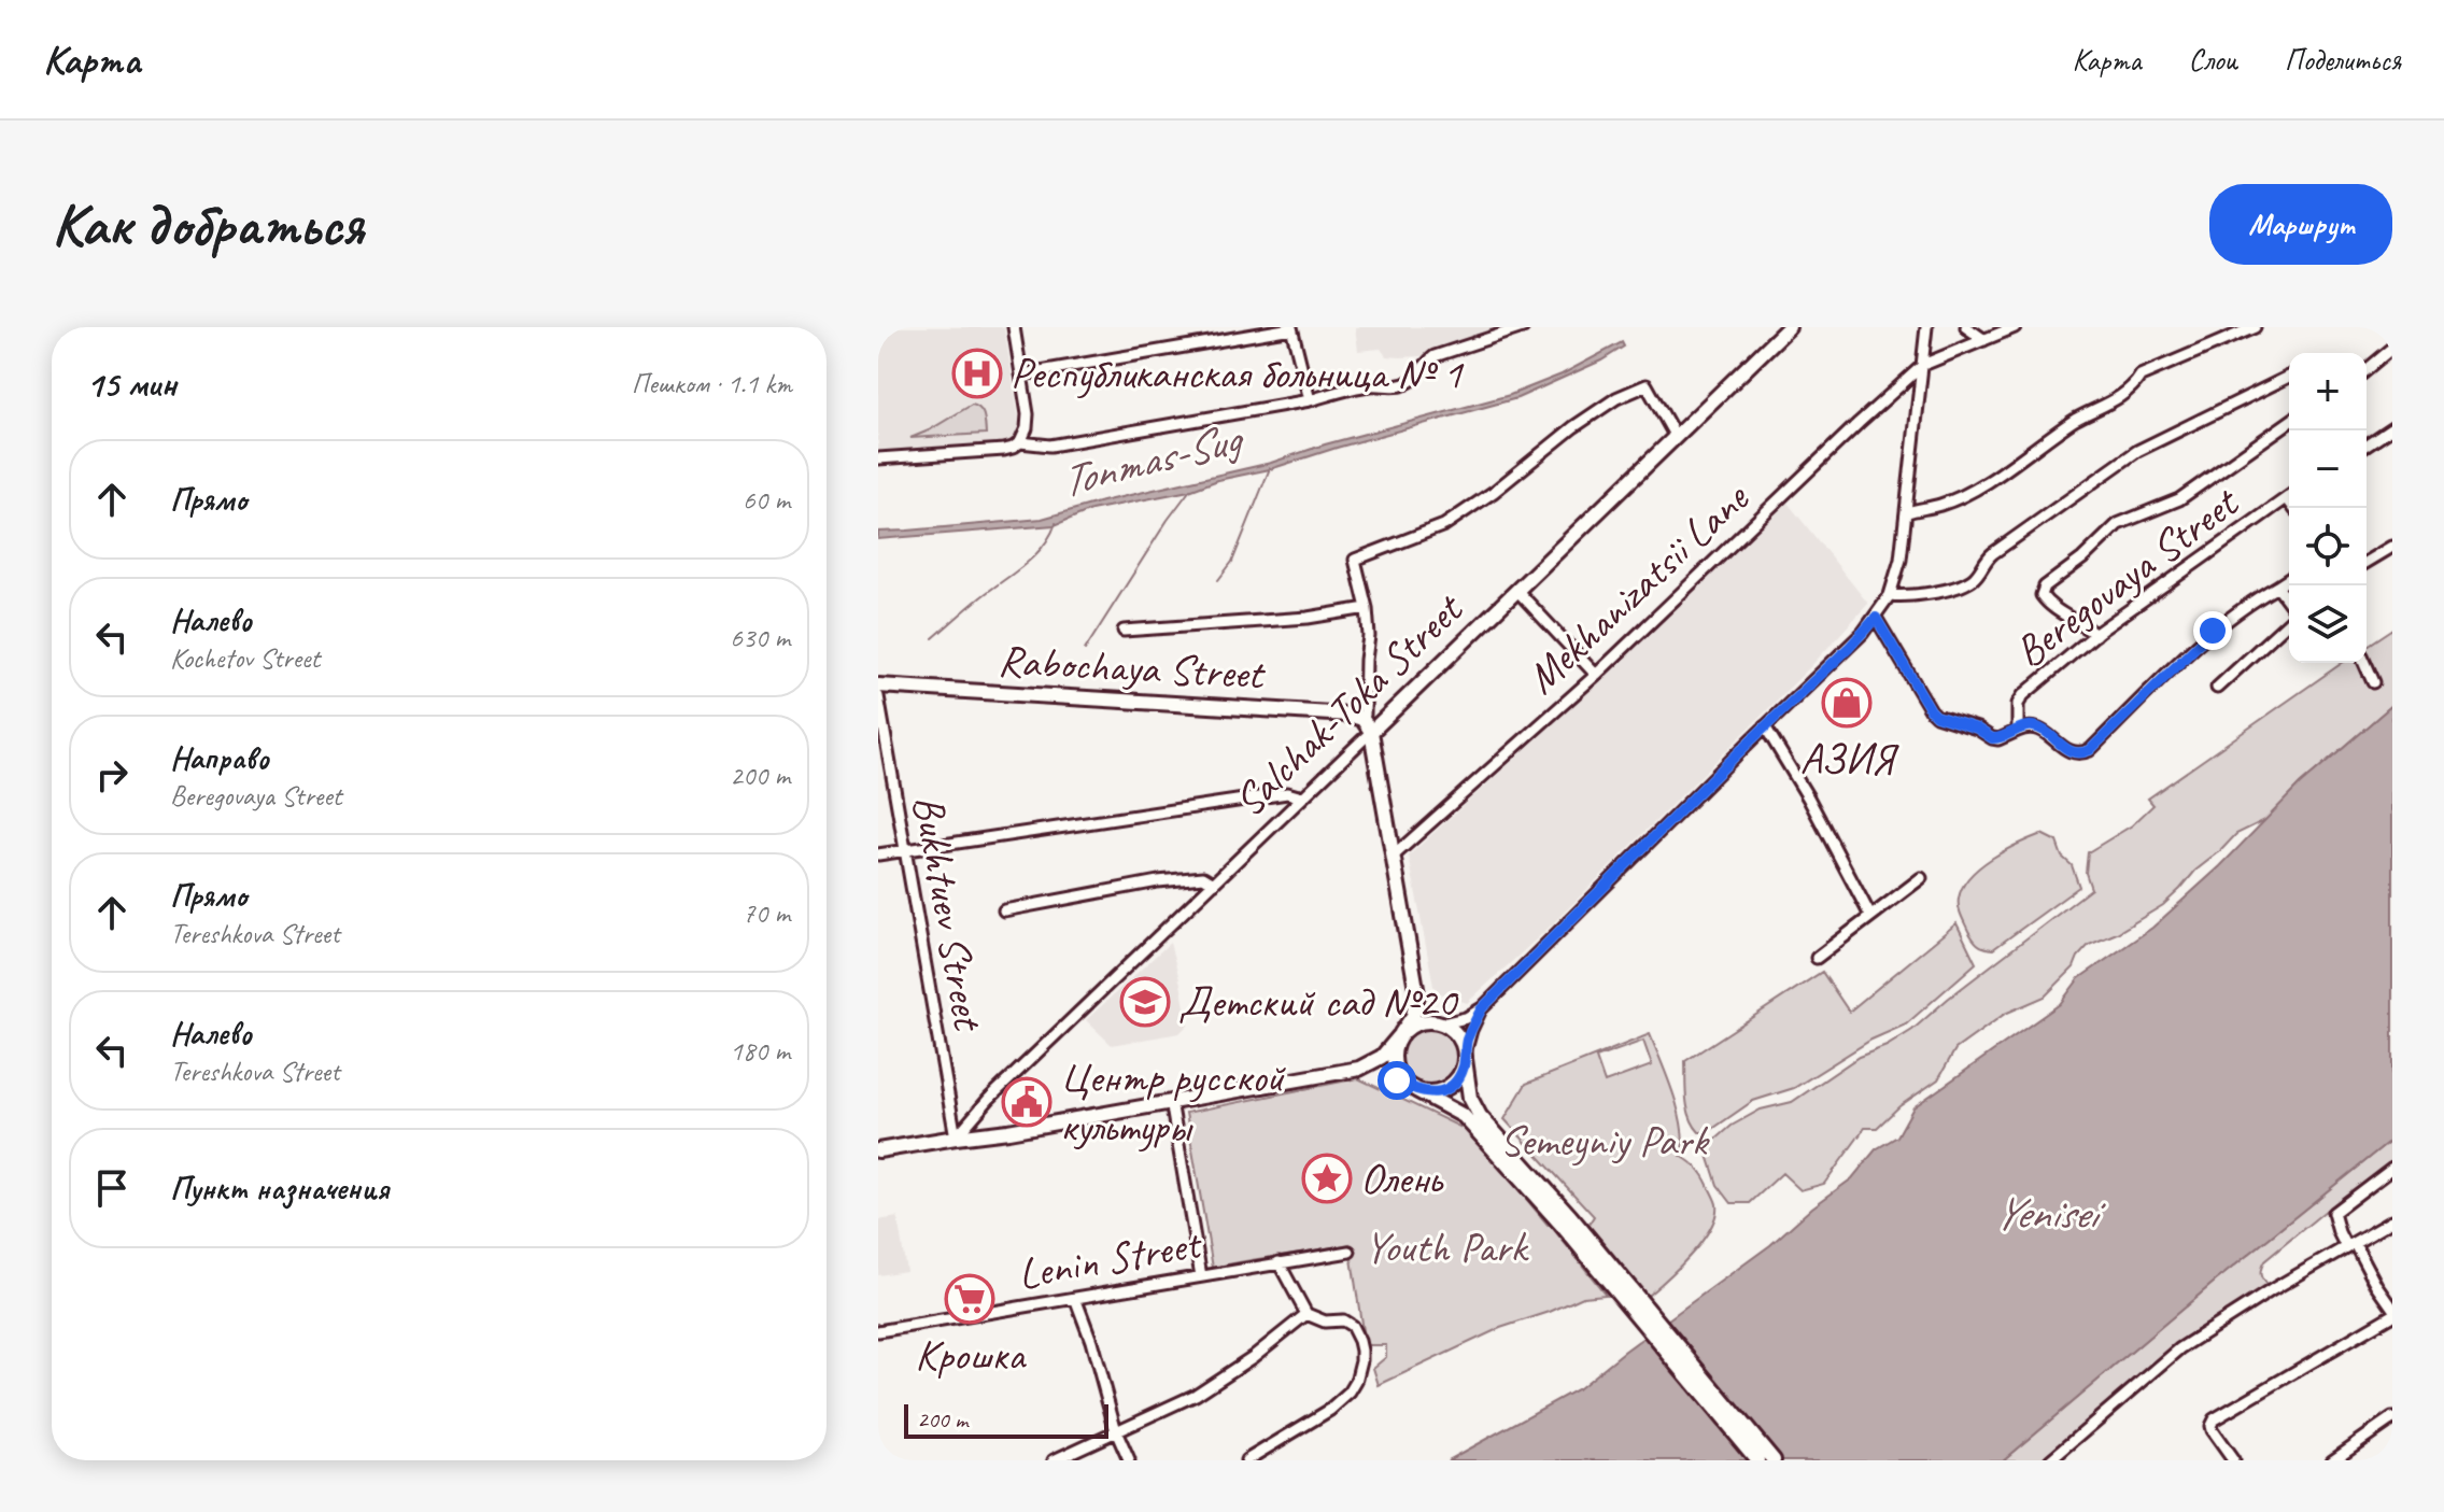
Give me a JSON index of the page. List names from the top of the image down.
{
  "streets": {
    "main road": ["Rabochaya Street", "Salchak-Toka Street"],
    "street": [
      "Beregovaya Street",
      "Mekhanizatsii Lane",
      "Bukhtuev Street",
      "Lenin Street"
    ]
  },
  "crossings": [
    ["Rabochaya Street", "Salchak-Toka Street"],
    ["Salchak-Toka Street", "Bukhtuev Street"]
  ],
  "water": ["Tonmas-Sug", "Yenisei"],
  "parks": ["Semeyniy Park", "Youth Park"],
  "places": {
    "hospital": ["Республиканская больница № 1"],
    "shop": ["АЗИЯ"],
    "school or university": ["Детский сад №20"],
    "public building": ["Центр русской культуры"],
    "place": ["Олень"],
    "supermarket": ["Крошка"]
  },
  "scale_bar": "200 m",
  "page": {
    "header": "Карта",
    "nav": ["Карта", "Слои", "Поделиться"],
    "buttons": "Маршрут",
    "title": "Как добраться",
    "heading": ["15 мин", "Пешком · 1.1 km"],
    "map_buttons": ["+", "−"],
    "list": [
      ["Прямо", "60 m"],
      ["Налево", "Kochetov Street", "630 m"],
      ["Направо", "Beregovaya Street", "200 m"],
      ["Прямо", "Tereshkova Street", "70 m"],
      ["Налево", "Tereshkova Street", "180 m"],
      "Пункт назначения"
    ],
    "scale": "200 m"
  }
}
